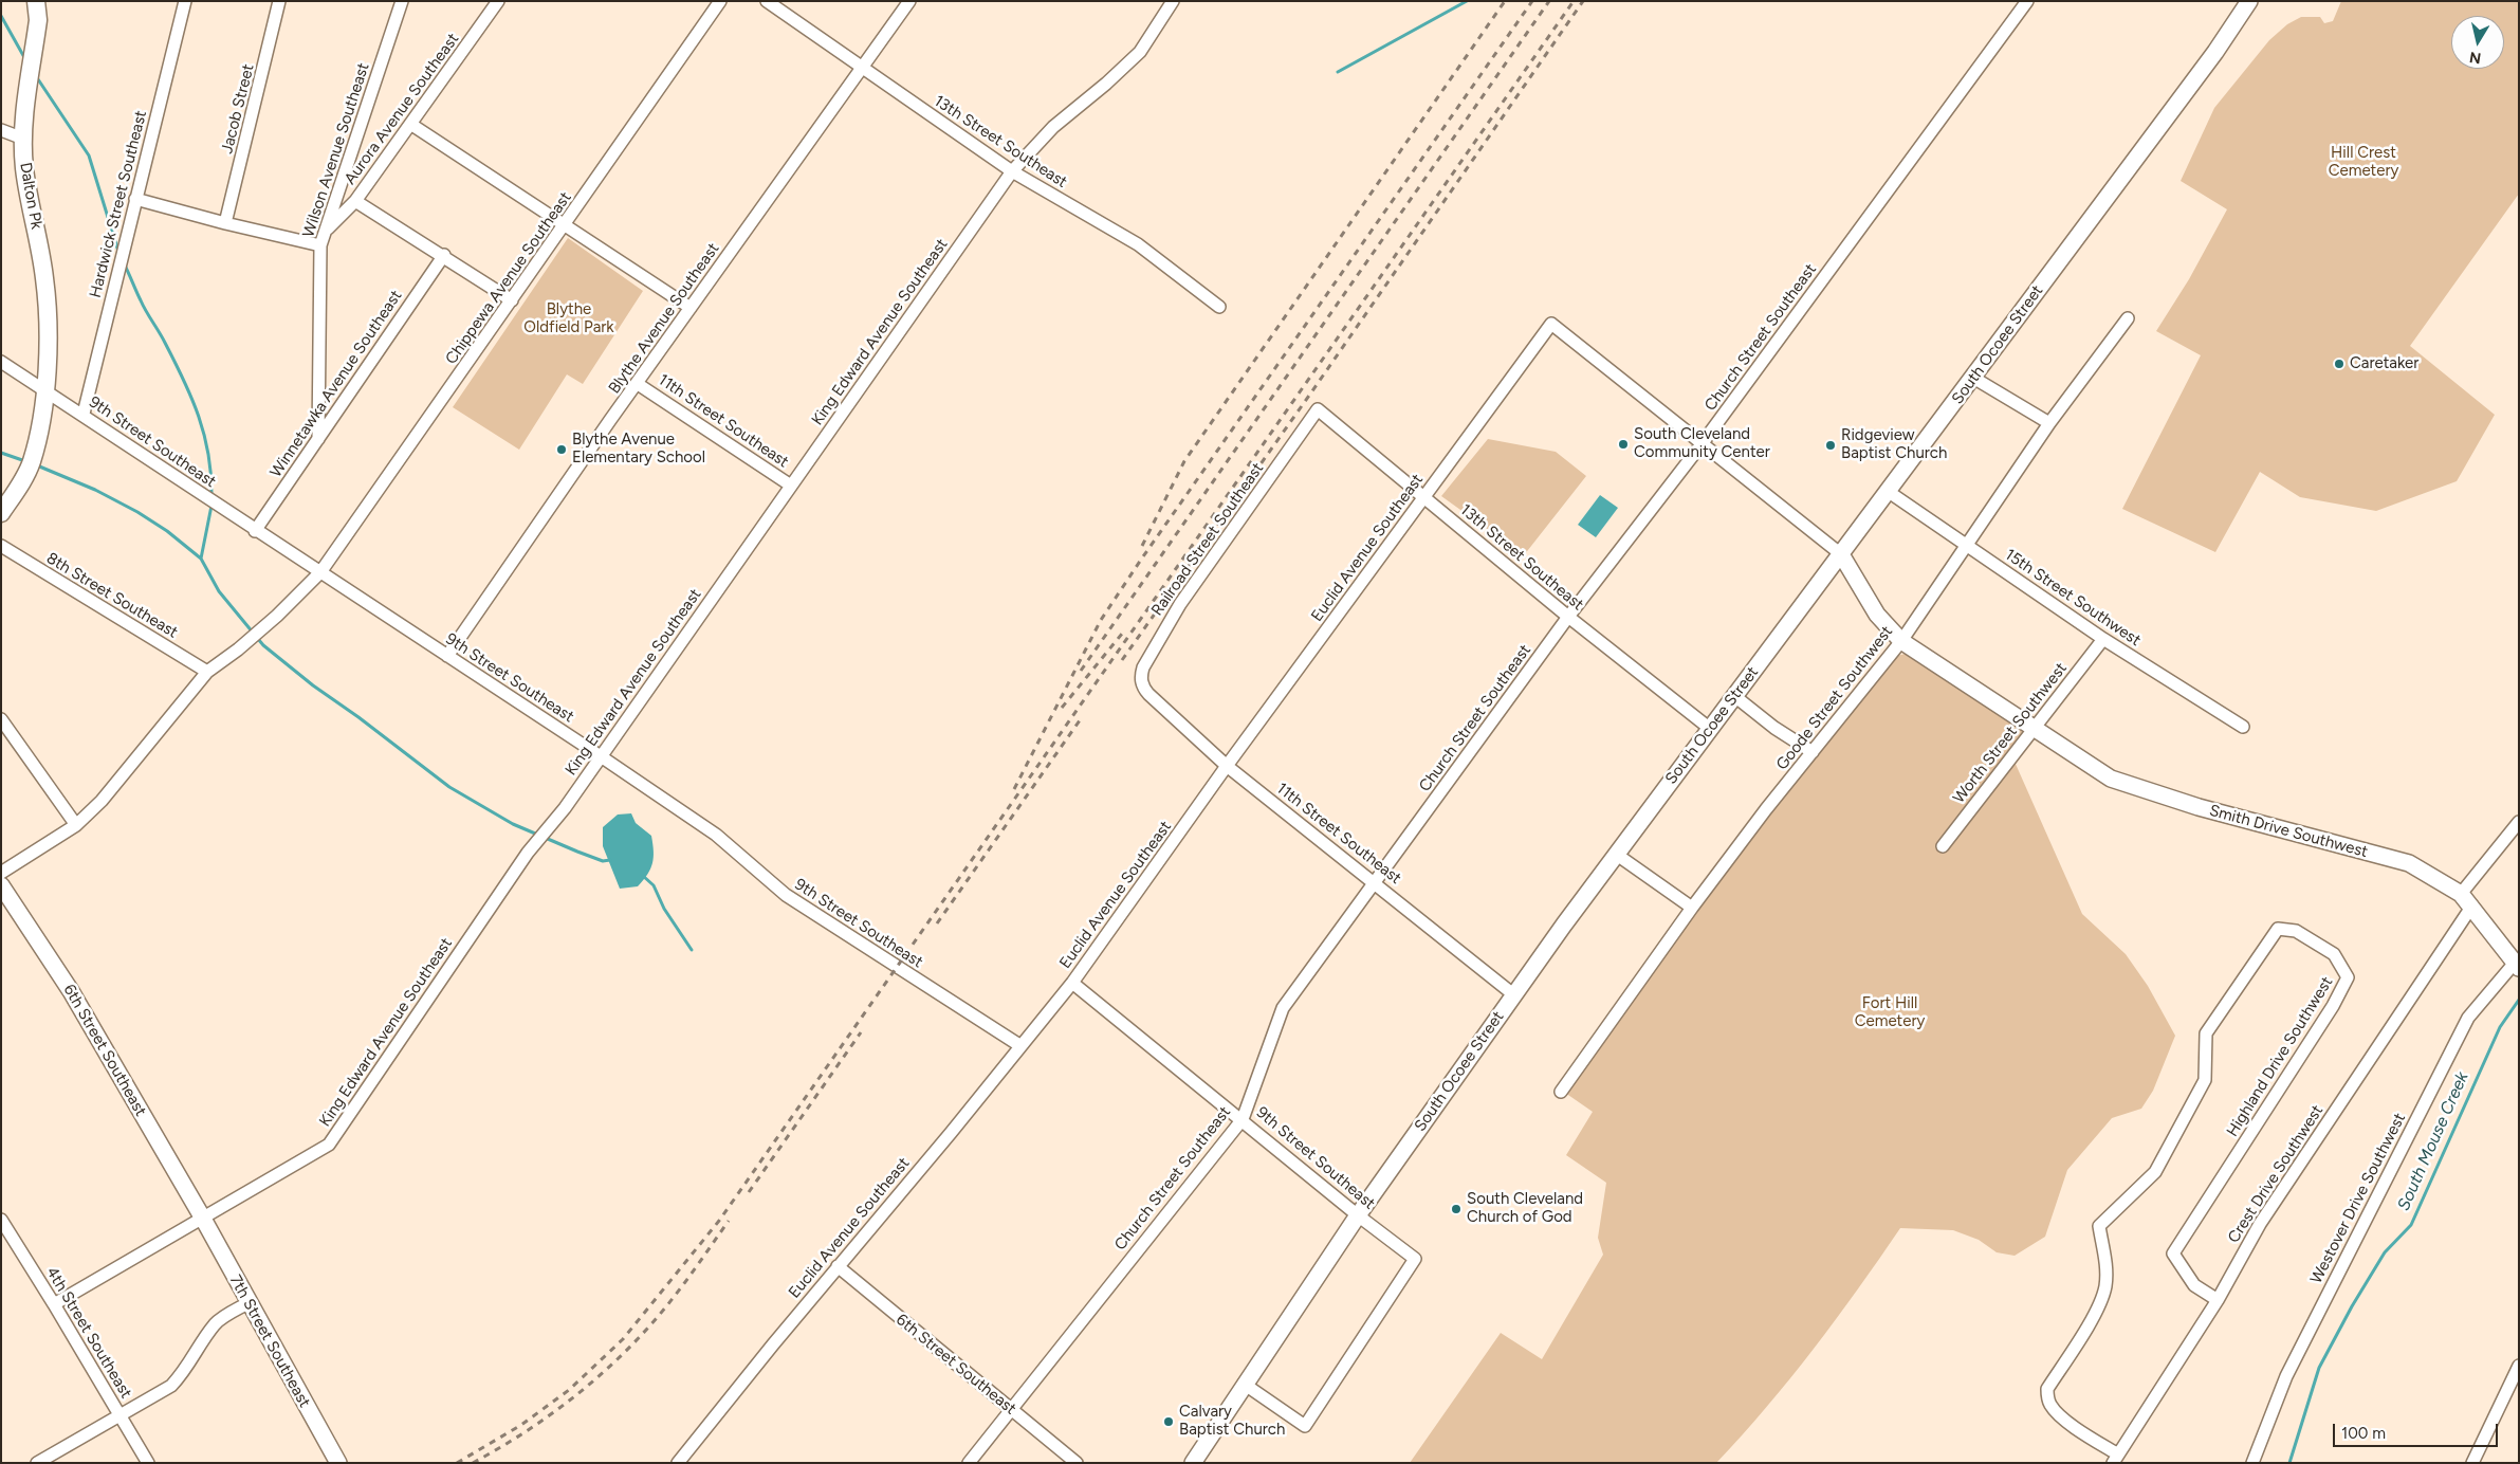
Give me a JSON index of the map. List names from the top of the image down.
{
  "streets": {
    "main road": ["Dalton Pk"],
    "street": [
      "Jacob Street",
      "Aurora Avenue Southeast",
      "13th Street Southeast",
      "Wilson Avenue Southeast",
      "Hardwick Street Southeast",
      "Chippewa Avenue Southeast",
      "Blythe Avenue Southeast",
      "King Edward Avenue Southeast",
      "Church Street Southeast",
      "South Ocoee Street",
      "Winnetawka Avenue Southeast",
      "11th Street Southeast",
      "9th Street Southeast",
      "Railroad Street Southeast",
      "Euclid Avenue Southeast",
      "8th Street Southeast",
      "15th Street Southwest",
      "Goode Street Southwest",
      "Worth Street Southwest",
      "Smith Drive Southwest",
      "6th Street Southeast",
      "Highland Drive Southwest",
      "Crest Drive Southwest",
      "Westover Drive Southwest",
      "4th Street Southeast",
      "7th Street Southeast"
    ]
  },
  "crossings": [
    ["Aurora Avenue Southeast", "Wilson Avenue Southeast"],
    ["13th Street Southeast", "Blythe Avenue Southeast"],
    ["13th Street Southeast", "King Edward Avenue Southeast"],
    ["13th Street Southeast", "Church Street Southeast"],
    ["13th Street Southeast", "South Ocoee Street"],
    ["13th Street Southeast", "Railroad Street Southeast"],
    ["13th Street Southeast", "Euclid Avenue Southeast"],
    ["Wilson Avenue Southeast", "Winnetawka Avenue Southeast"],
    ["Dalton Pk", "9th Street Southeast"],
    ["Hardwick Street Southeast", "9th Street Southeast"],
    ["Chippewa Avenue Southeast", "9th Street Southeast"],
    ["Chippewa Avenue Southeast", "8th Street Southeast"],
    ["Blythe Avenue Southeast", "11th Street Southeast"],
    ["Blythe Avenue Southeast", "9th Street Southeast"],
    ["King Edward Avenue Southeast", "11th Street Southeast"],
    ["King Edward Avenue Southeast", "9th Street Southeast"],
    ["King Edward Avenue Southeast", "6th Street Southeast"],
    ["King Edward Avenue Southeast", "4th Street Southeast"],
    ["King Edward Avenue Southeast", "7th Street Southeast"],
    ["Church Street Southeast", "11th Street Southeast"],
    ["Church Street Southeast", "9th Street Southeast"],
    ["Church Street Southeast", "Euclid Avenue Southeast"],
    ["Church Street Southeast", "6th Street Southeast"],
    ["South Ocoee Street", "11th Street Southeast"],
    ["South Ocoee Street", "9th Street Southeast"],
    ["South Ocoee Street", "15th Street Southwest"],
    ["South Ocoee Street", "Smith Drive Southwest"],
    ["Winnetawka Avenue Southeast", "9th Street Southeast"],
    ["11th Street Southeast", "Railroad Street Southeast"],
    ["11th Street Southeast", "Euclid Avenue Southeast"],
    ["9th Street Southeast", "Euclid Avenue Southeast"],
    ["Euclid Avenue Southeast", "6th Street Southeast"],
    ["15th Street Southwest", "Goode Street Southwest"],
    ["15th Street Southwest", "Worth Street Southwest"],
    ["Goode Street Southwest", "Smith Drive Southwest"],
    ["Worth Street Southwest", "Smith Drive Southwest"],
    ["Smith Drive Southwest", "Crest Drive Southwest"],
    ["Smith Drive Southwest", "Westover Drive Southwest"],
    ["6th Street Southeast", "7th Street Southeast"],
    ["Highland Drive Southwest", "Crest Drive Southwest"]
  ],
  "water": ["South Mouse Creek"],
  "parks": ["Hill Crest Cemetery", "Blythe Oldfield Park", "Fort Hill Cemetery"],
  "places": [
    "Caretaker",
    "South Cleveland Community Center",
    "Ridgeview Baptist Church",
    "Blythe Avenue Elementary School",
    "South Cleveland Church of God",
    "Calvary Baptist Church"
  ],
  "scale_bar": "100 m",
  "north": "bottom"
}
